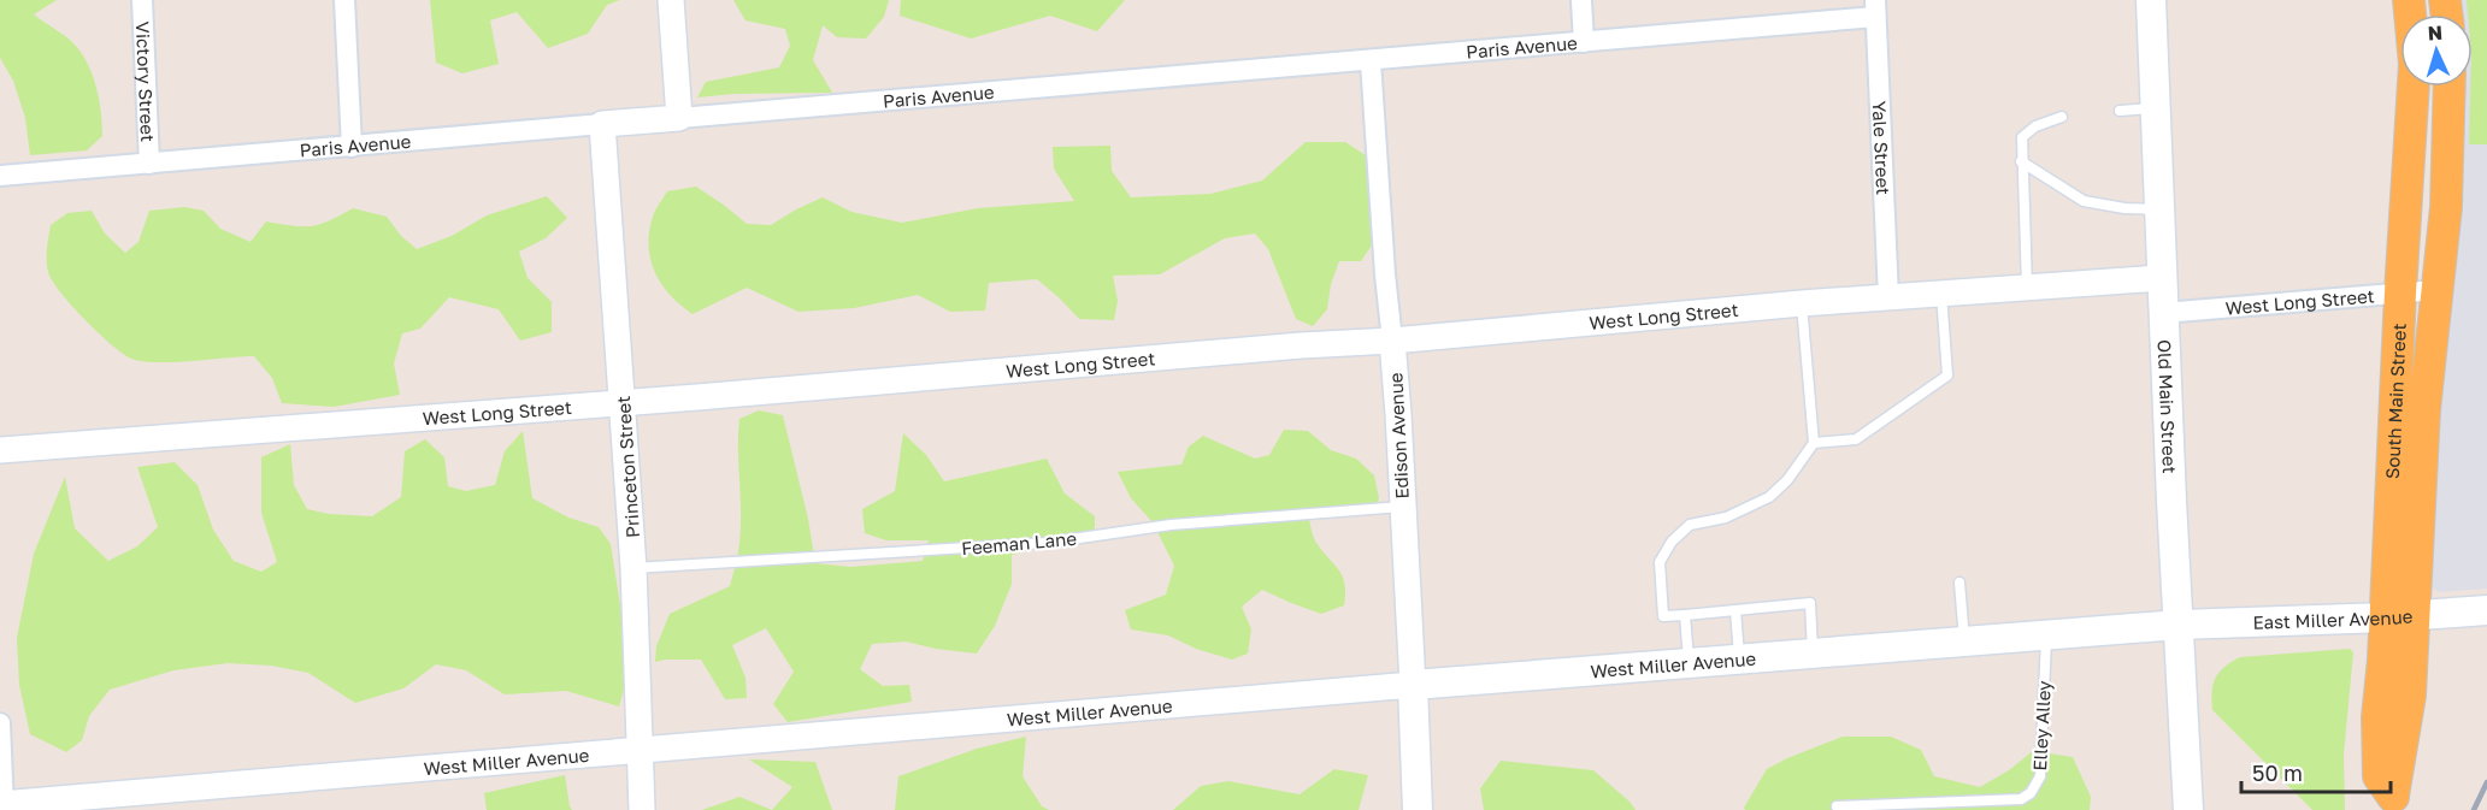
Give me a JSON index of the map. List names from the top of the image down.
{
  "streets": {
    "main road": [
      "South Main Street",
      "Old Main Street",
      "Edison Avenue",
      "East Miller Avenue",
      "West Miller Avenue"
    ],
    "street": [
      "Paris Avenue",
      "Victory Street",
      "Yale Street",
      "West Long Street",
      "Princeton Street"
    ],
    "lane": ["Feeman Lane", "Elley Alley"]
  },
  "crossings": [
    ["Paris Avenue", "Victory Street"],
    ["Paris Avenue", "Yale Street"],
    ["Paris Avenue", "Edison Avenue"],
    ["Paris Avenue", "Princeton Street"],
    ["Yale Street", "West Long Street"],
    ["West Long Street", "South Main Street"],
    ["West Long Street", "Old Main Street"],
    ["West Long Street", "Edison Avenue"],
    ["West Long Street", "Princeton Street"],
    ["South Main Street", "East Miller Avenue"],
    ["Old Main Street", "East Miller Avenue"],
    ["Old Main Street", "West Miller Avenue"],
    ["Edison Avenue", "Feeman Lane"],
    ["Edison Avenue", "West Miller Avenue"],
    ["Princeton Street", "Feeman Lane"],
    ["Princeton Street", "West Miller Avenue"],
    ["East Miller Avenue", "West Miller Avenue"],
    ["West Miller Avenue", "Elley Alley"]
  ],
  "scale_bar": "50 m",
  "north": "top"
}
